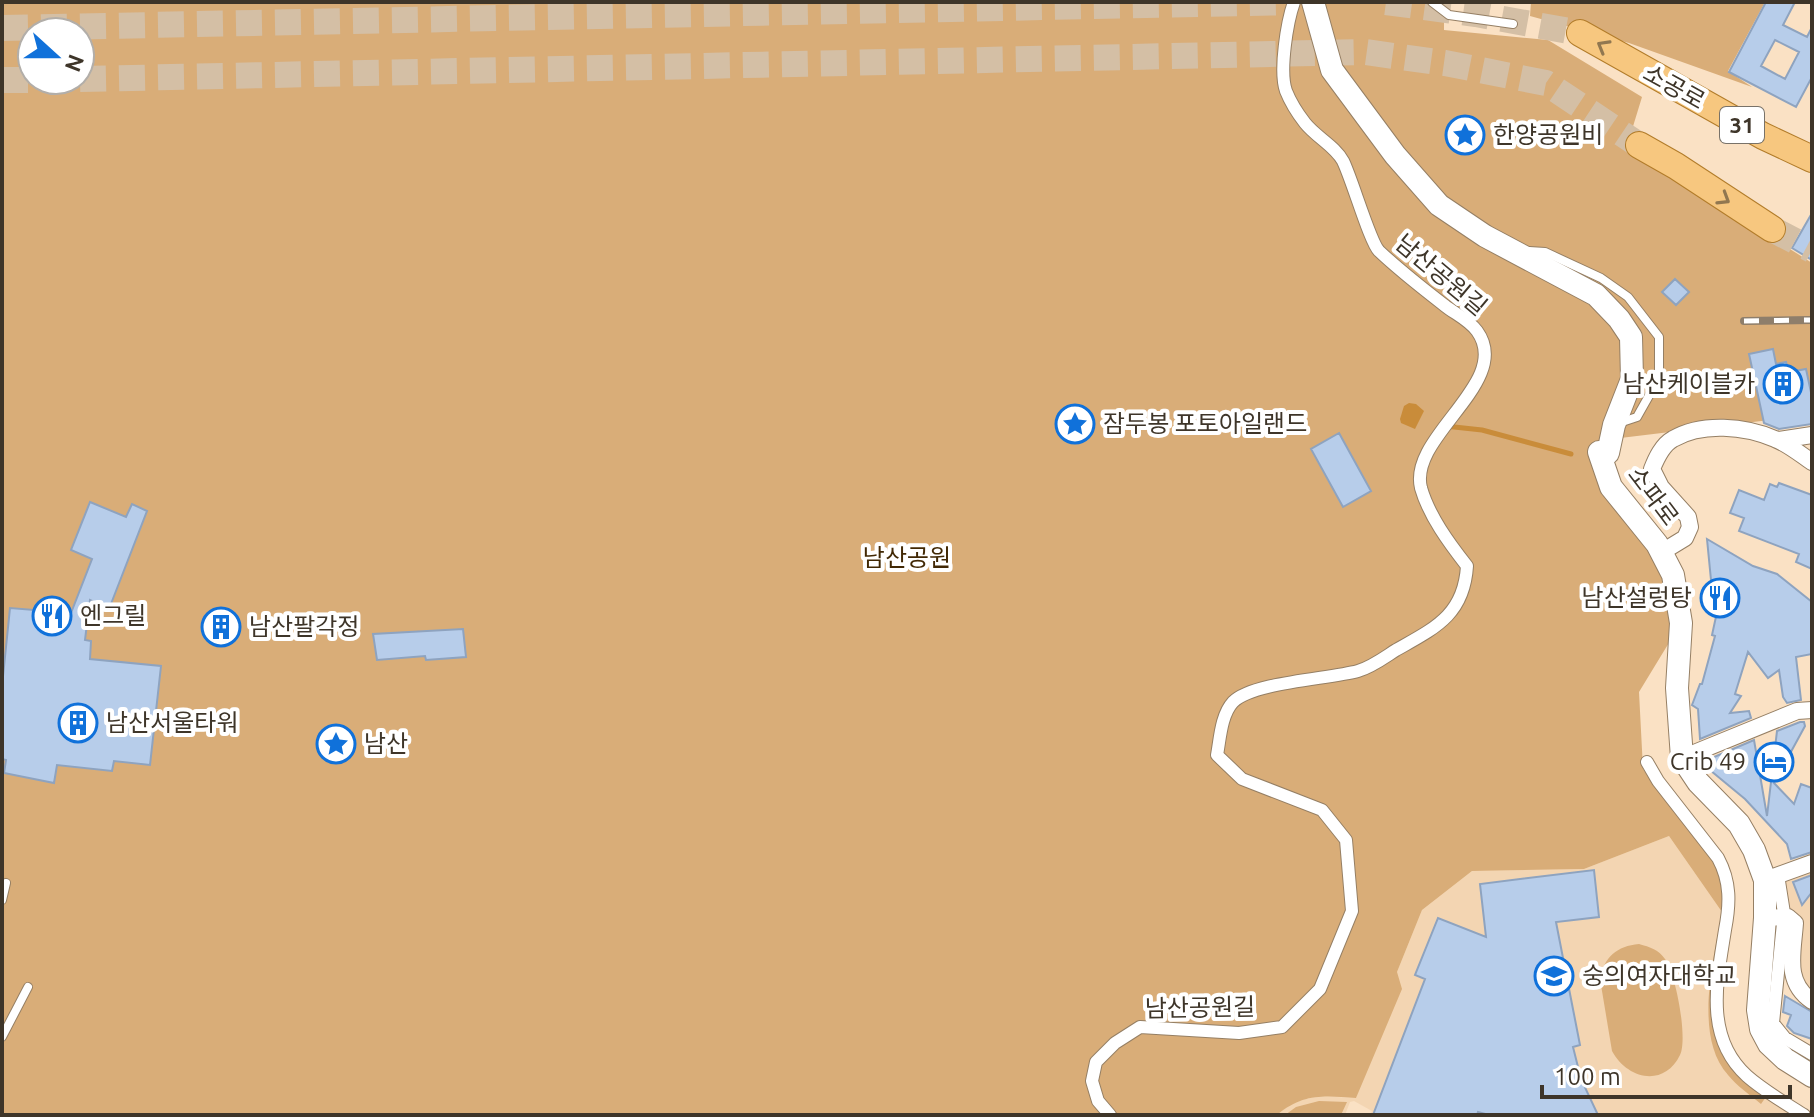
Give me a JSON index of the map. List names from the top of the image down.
{
  "streets": {
    "main road": ["소공로", "31"],
    "street": ["남산공원길", "소파로"]
  },
  "parks": ["남산공원"],
  "places": {
    "place": ["한양공원비", "잠두봉 포토아일랜드", "남산"],
    "building": ["남산케이블카", "남산팔각정", "남산서울타워"],
    "restaurant": ["남산설렁탕", "엔그릴"],
    "hotel": ["Crib 49"],
    "school or university": ["숭의여자대학교"]
  },
  "scale_bar": "100 m",
  "north": "right"
}
